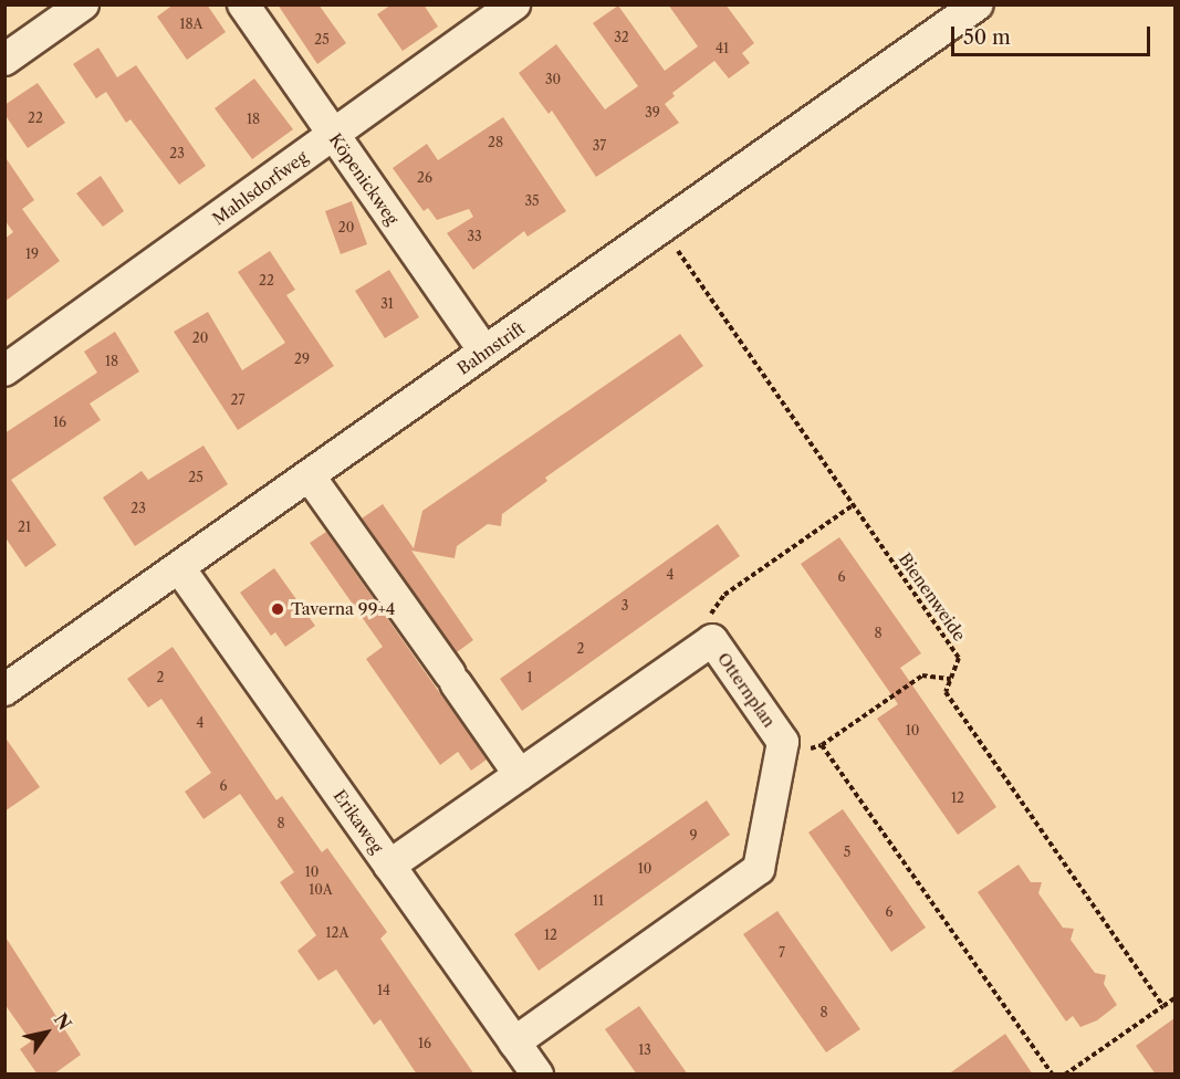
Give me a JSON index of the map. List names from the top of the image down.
{
  "streets": {
    "street": [
      "Köpenickweg",
      "Mahlsdorfweg",
      "Bahnstrift",
      "Otternplan",
      "Erikaweg"
    ],
    "path": ["Bienenweide"]
  },
  "crossings": [
    ["Köpenickweg", "Mahlsdorfweg"],
    ["Köpenickweg", "Bahnstrift"],
    ["Bahnstrift", "Bienenweide"],
    ["Bahnstrift", "Erikaweg"],
    ["Otternplan", "Erikaweg"]
  ],
  "places": ["Taverna 99+4"],
  "house_numbers": [
    "18A",
    "32",
    "25",
    "41",
    "30",
    "39",
    "22",
    "18",
    "28",
    "37",
    "23",
    "26",
    "35",
    "20",
    "33",
    "19",
    "22",
    "31",
    "20",
    "29",
    "18",
    "27",
    "16",
    "25",
    "23",
    "21",
    "4",
    "6",
    "3",
    "8",
    "2",
    "2",
    "1",
    "4",
    "10",
    "6",
    "12",
    "8",
    "9",
    "5",
    "10",
    "10",
    "10A",
    "11",
    "6",
    "12A",
    "12",
    "7",
    "14",
    "8",
    "16",
    "13"
  ],
  "scale_bar": "50 m",
  "north": "top right"
}
